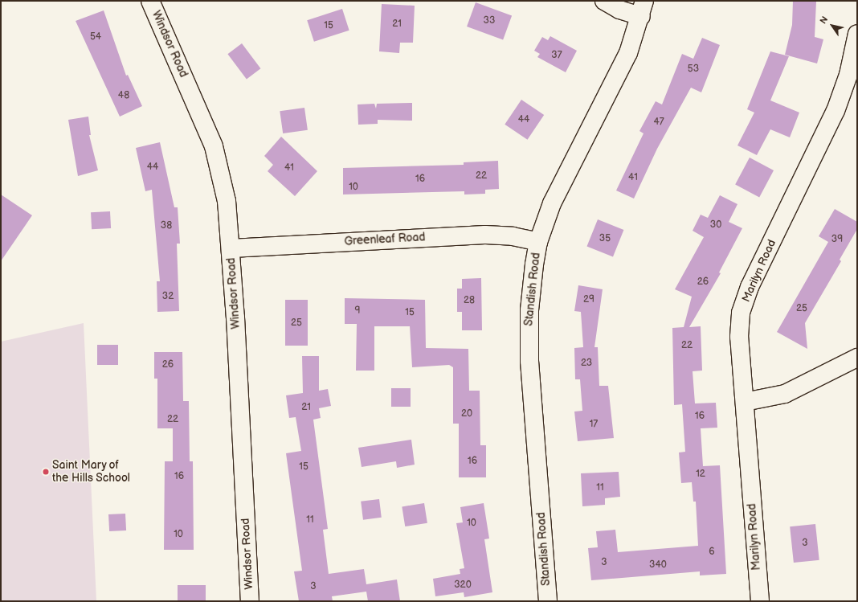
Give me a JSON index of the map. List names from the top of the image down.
{
  "streets": {
    "street": [
      "Windsor Road",
      "Greenleaf Road",
      "Marilyn Road",
      "Standish Road"
    ]
  },
  "crossings": [
    ["Windsor Road", "Greenleaf Road"],
    ["Greenleaf Road", "Standish Road"]
  ],
  "places": ["Saint Mary of the Hills School"],
  "house_numbers": [
    "33",
    "21",
    "15",
    "54",
    "37",
    "53",
    "48",
    "44",
    "47",
    "44",
    "41",
    "22",
    "41",
    "16",
    "10",
    "30",
    "38",
    "35",
    "39",
    "26",
    "32",
    "29",
    "28",
    "25",
    "9",
    "15",
    "25",
    "22",
    "23",
    "26",
    "21",
    "20",
    "16",
    "22",
    "17",
    "16",
    "15",
    "12",
    "16",
    "11",
    "11",
    "10",
    "10",
    "3",
    "6",
    "3",
    "340",
    "320",
    "3"
  ],
  "north": "top left"
}
